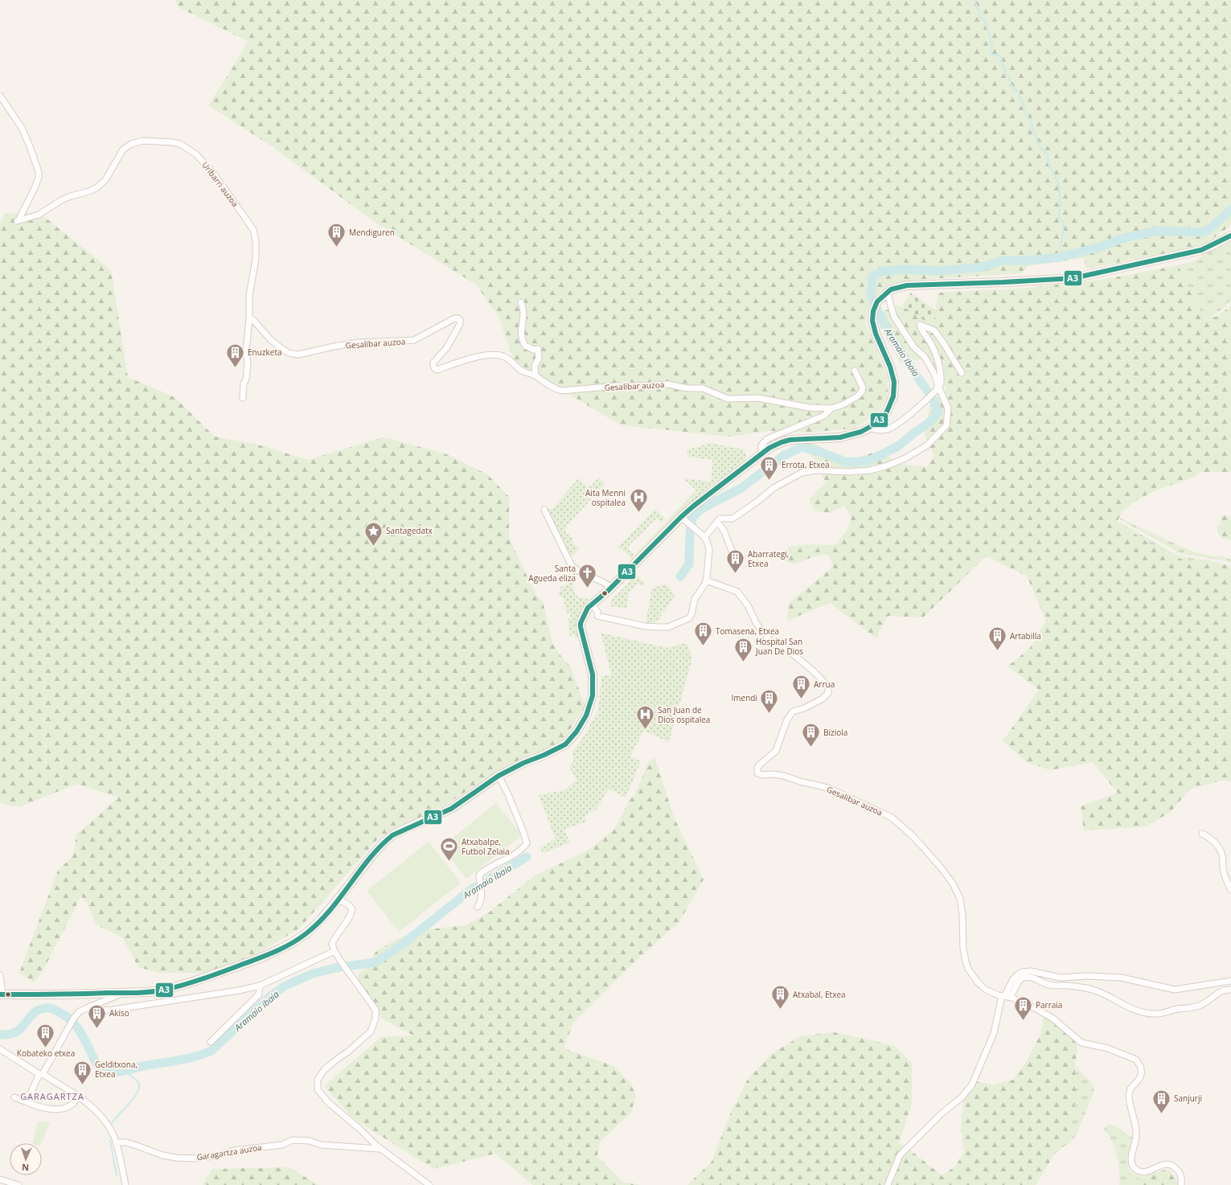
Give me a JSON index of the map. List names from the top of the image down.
{
  "streets": {
    "street": ["Uribarri auzoa", "Gesalibar auzoa", "Garagartza auzoa"]
  },
  "crossings": [
    ["Uribarri auzoa", "Gesalibar auzoa"]
  ],
  "districts": ["GARAGARTZA"],
  "water": ["Aramaio ibaia"],
  "places": {
    "building": [
      "Mendiguren",
      "Enuzketa",
      "Errota, Etxea",
      "Abarrategi, Etxea",
      "Tomasena, Etxea",
      "Artabilla",
      "Hospital San Juan De Dios",
      "Arrua",
      "Imendi",
      "Biziola",
      "Atxabal, Etxea",
      "Parraia",
      "Akiso",
      "Kobateko etxea",
      "Gelditxona, Etxea",
      "Sanjurji"
    ],
    "hospital": ["Aita Menni ospitalea", "San Juan de Dios ospitalea"],
    "place": ["Santagedatx"],
    "church": ["Santa Agueda eliza"],
    "sports": ["Atxabalpe, Futbol Zelaia"]
  },
  "lines": ["transit line A3"],
  "north": "bottom"
}
